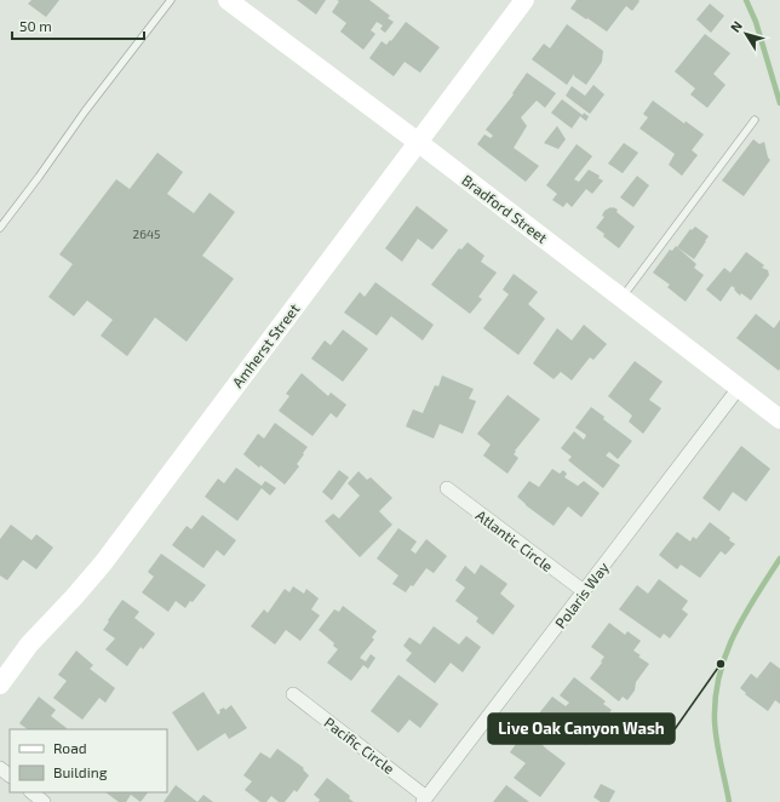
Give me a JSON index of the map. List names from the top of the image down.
{
  "streets": {
    "street": [
      "Bradford Street",
      "Amherst Street",
      "Atlantic Circle",
      "Polaris Way",
      "Pacific Circle"
    ]
  },
  "crossings": [
    ["Bradford Street", "Amherst Street"],
    ["Bradford Street", "Polaris Way"],
    ["Atlantic Circle", "Polaris Way"],
    ["Polaris Way", "Pacific Circle"]
  ],
  "places": ["Live Oak Canyon Wash"],
  "house_numbers": ["2645"],
  "legend": ["Road", "Building"],
  "scale_bar": "50 m",
  "north": "top left"
}
